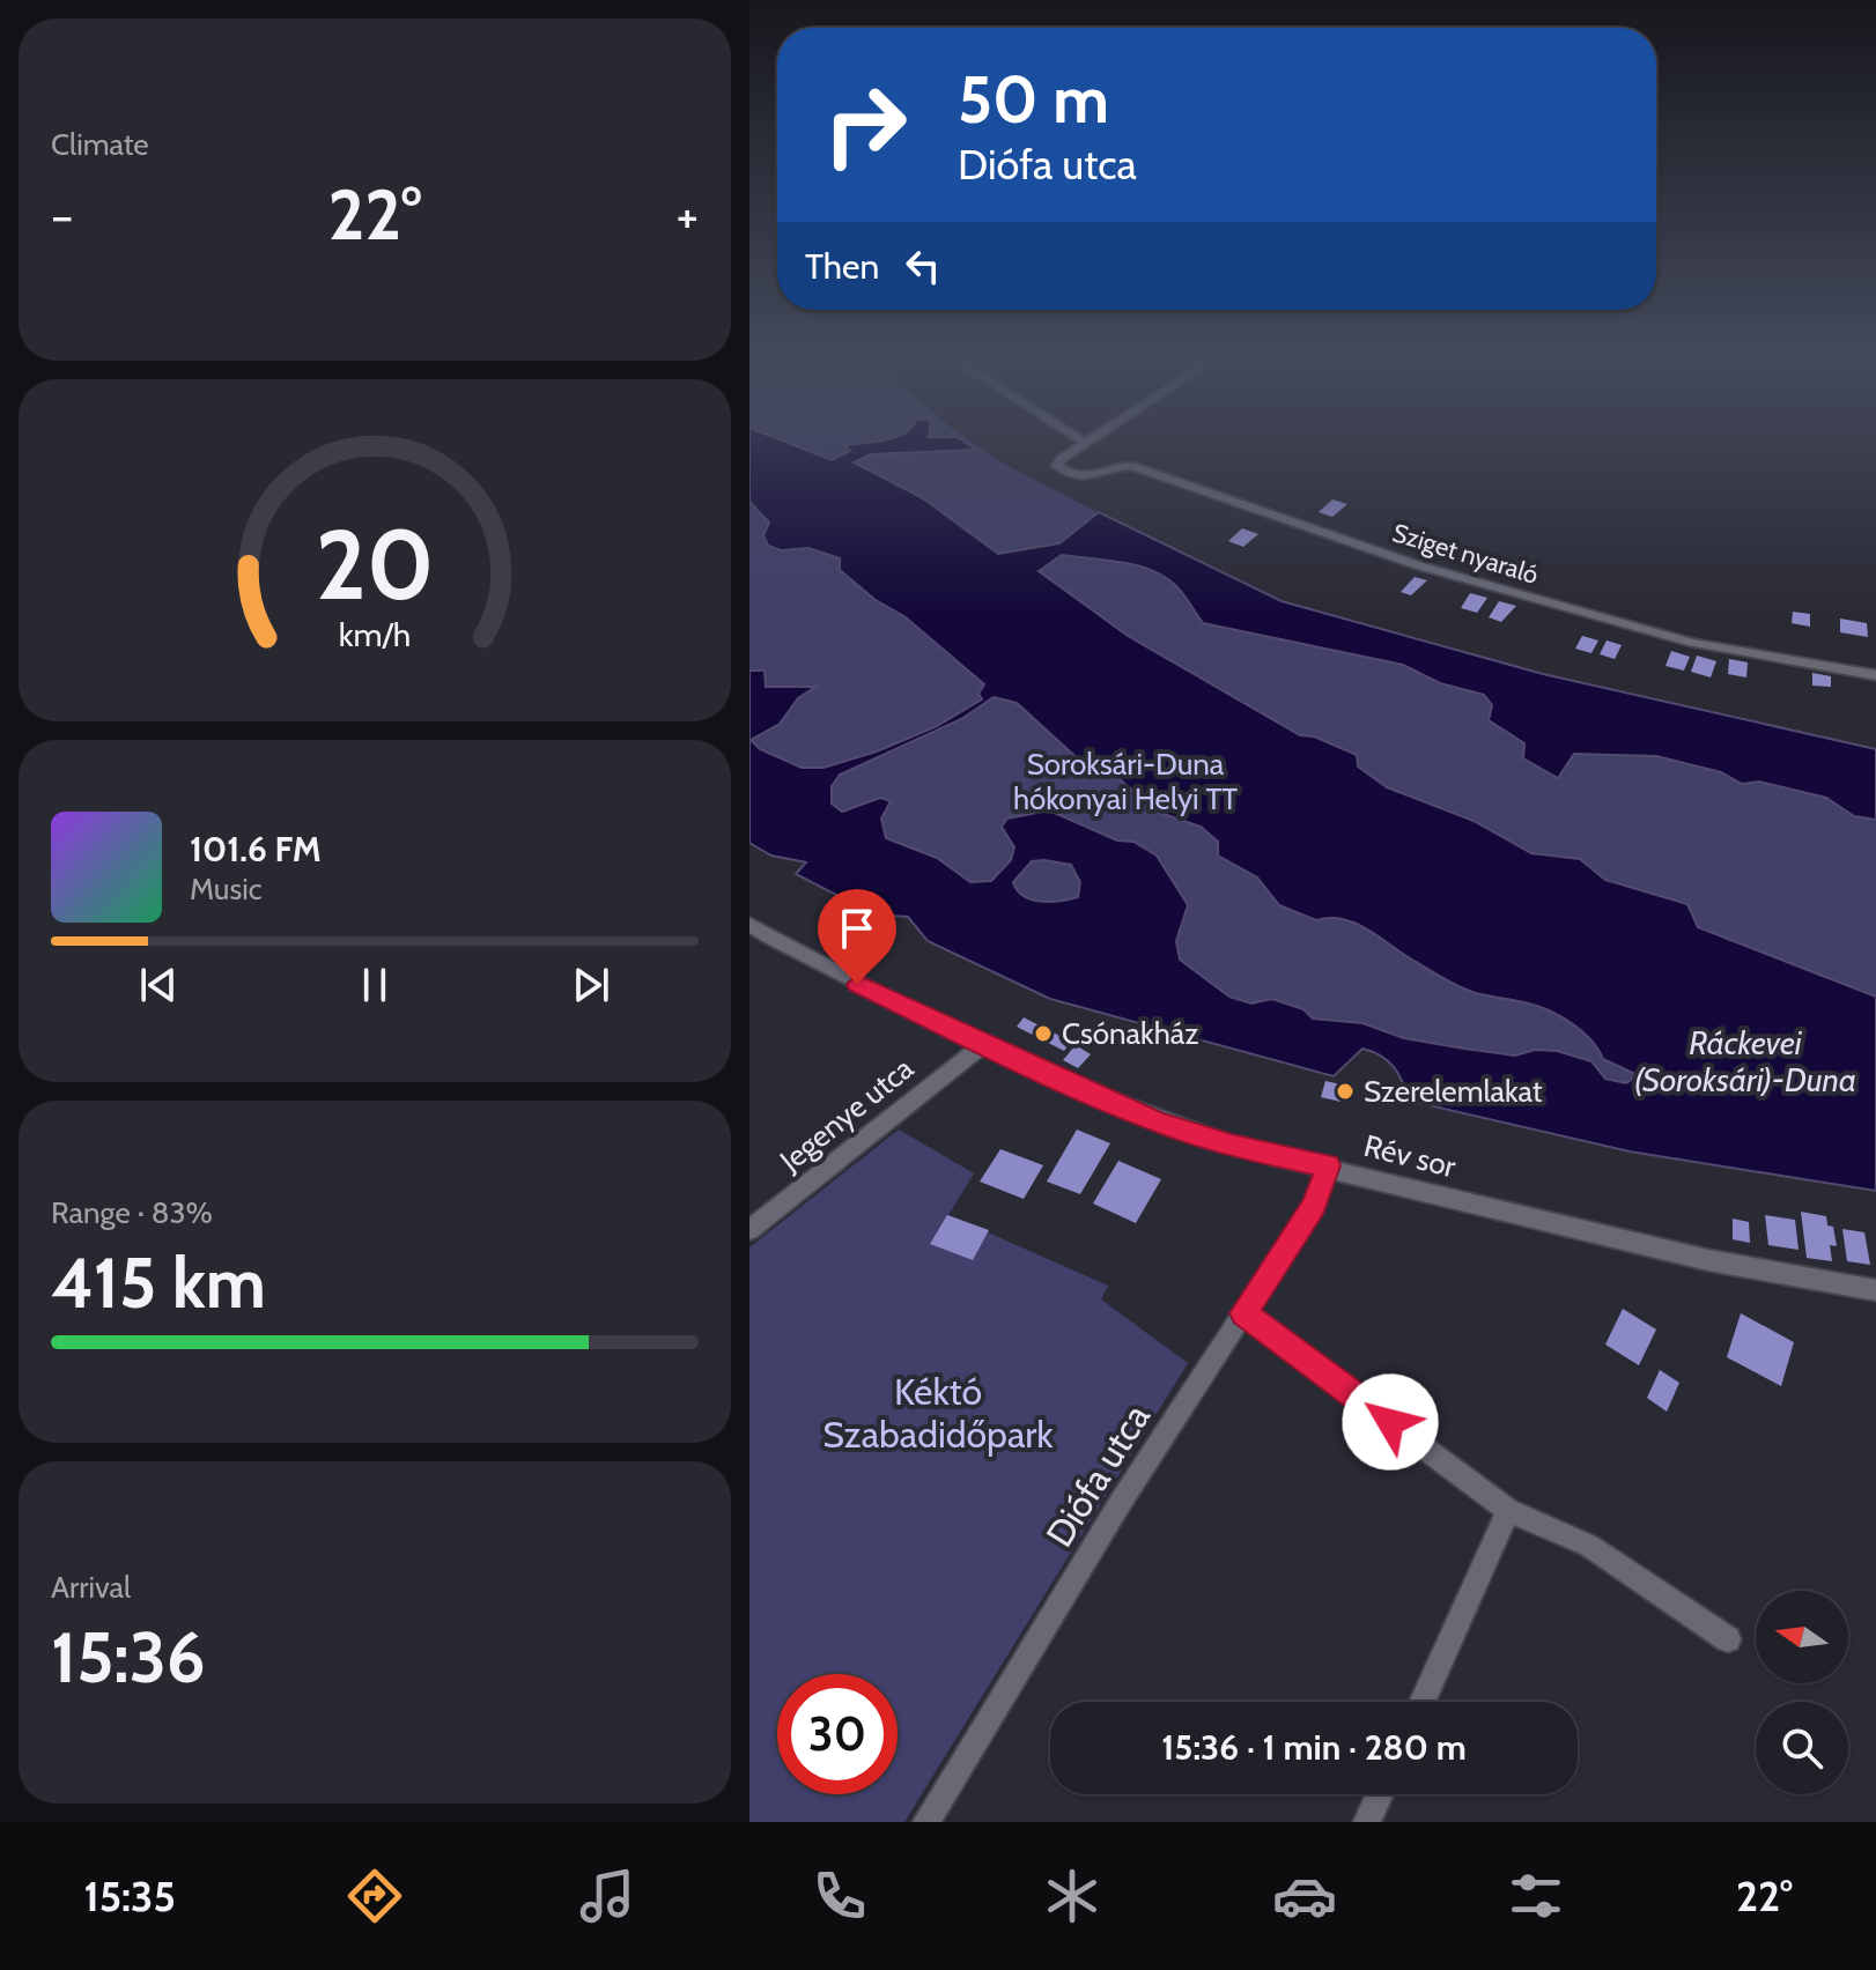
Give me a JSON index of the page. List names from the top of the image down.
{
  "streets": {
    "street": [
      "Sziget nyaraló",
      "Jegenye utca",
      "Rév sor",
      "Diófa utca"
    ]
  },
  "crossings": [
    ["Jegenye utca", "Rév sor"],
    ["Rév sor", "Diófa utca"]
  ],
  "water": ["Ráckevei (Soroksári)-Duna"],
  "parks": ["Soroksári-Duna hókonyai Helyi TT", "Kéktó Szabadidőpark"],
  "places": ["Csónakház", "Szerelemlakat"],
  "north": "left",
  "page": {
    "tile": [
      "Climate",
      ["Range · 83%", "415 km"],
      ["Arrival", "15:36"]
    ],
    "turn": ["50 m", "Diófa utca"],
    "heat": ["−", "22°", "+"],
    "then": "Then",
    "song": ["101.6 FM", "Music"],
    "limit": "30",
    "trip": "15:36 · 1 min · 280 m",
    "tabs": ["15:35", "22°"],
    "gauge": ["20", "km/h"]
  }
}
